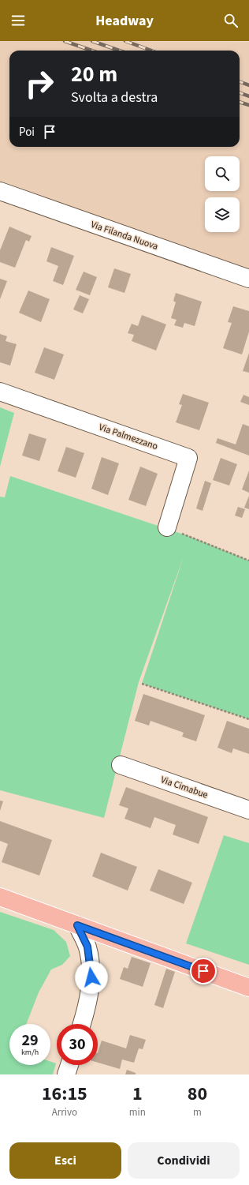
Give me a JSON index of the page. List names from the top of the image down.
{
  "streets": {
    "street": ["Via Filanda Nuova", "Via Palmezzano", "Via Cimabue"]
  },
  "page": {
    "header": "Headway",
    "turn": ["20 m", "Svolta a destra"],
    "then": "Poi",
    "speed": "29 km/h",
    "limit": "30",
    "eta": [
      "16:15",
      "Arrivo",
      "1",
      "min",
      "80",
      "m"
    ],
    "buttons": ["Esci", "Condividi"]
  }
}
